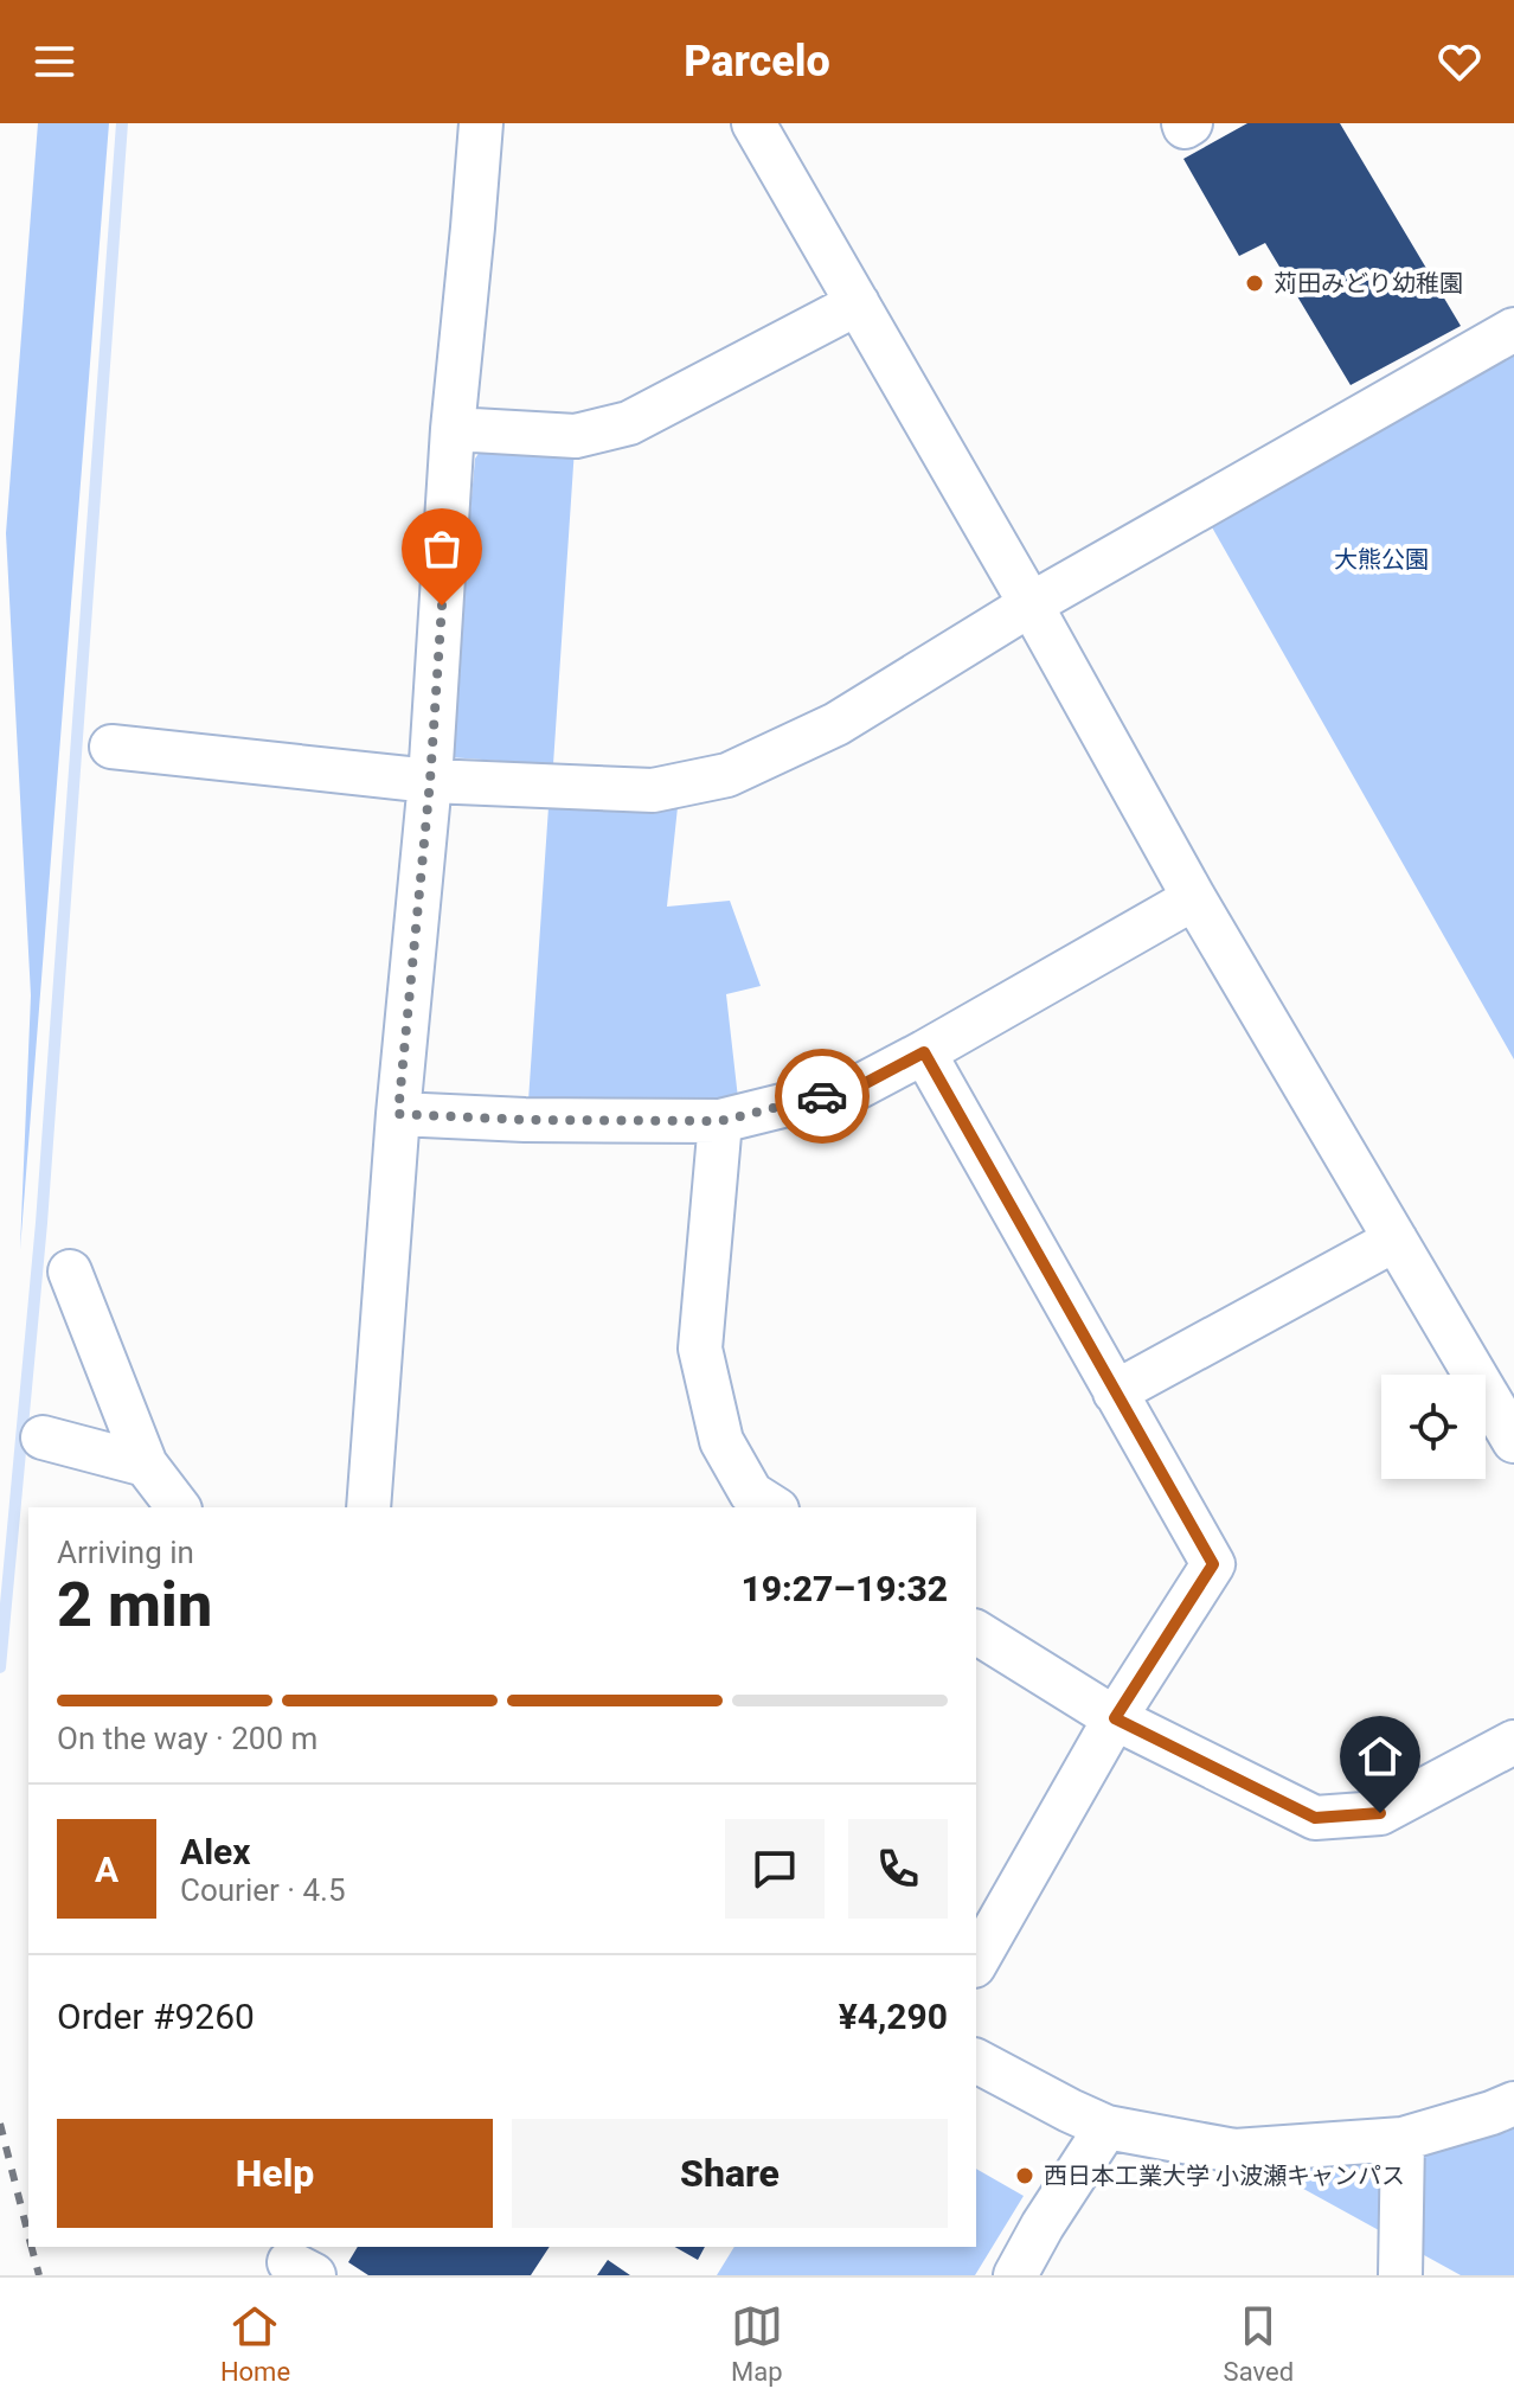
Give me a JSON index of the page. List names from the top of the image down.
{
  "parks": ["大熊公園"],
  "places": ["苅田みどり幼稚園", "西日本工業大学 小波瀬キャンパス"],
  "page": {
    "header": "Parcelo",
    "heading": ["2 min", "Arriving in", "19:27–19:32"],
    "panel": [
      "Alex",
      "Courier · 4.5",
      "Order #9260",
      "¥4,290"
    ],
    "bar": "On the way · 200 m",
    "round": "A",
    "buttons": ["Help", "Share"],
    "tabs": ["Home", "Map", "Saved"]
  }
}
